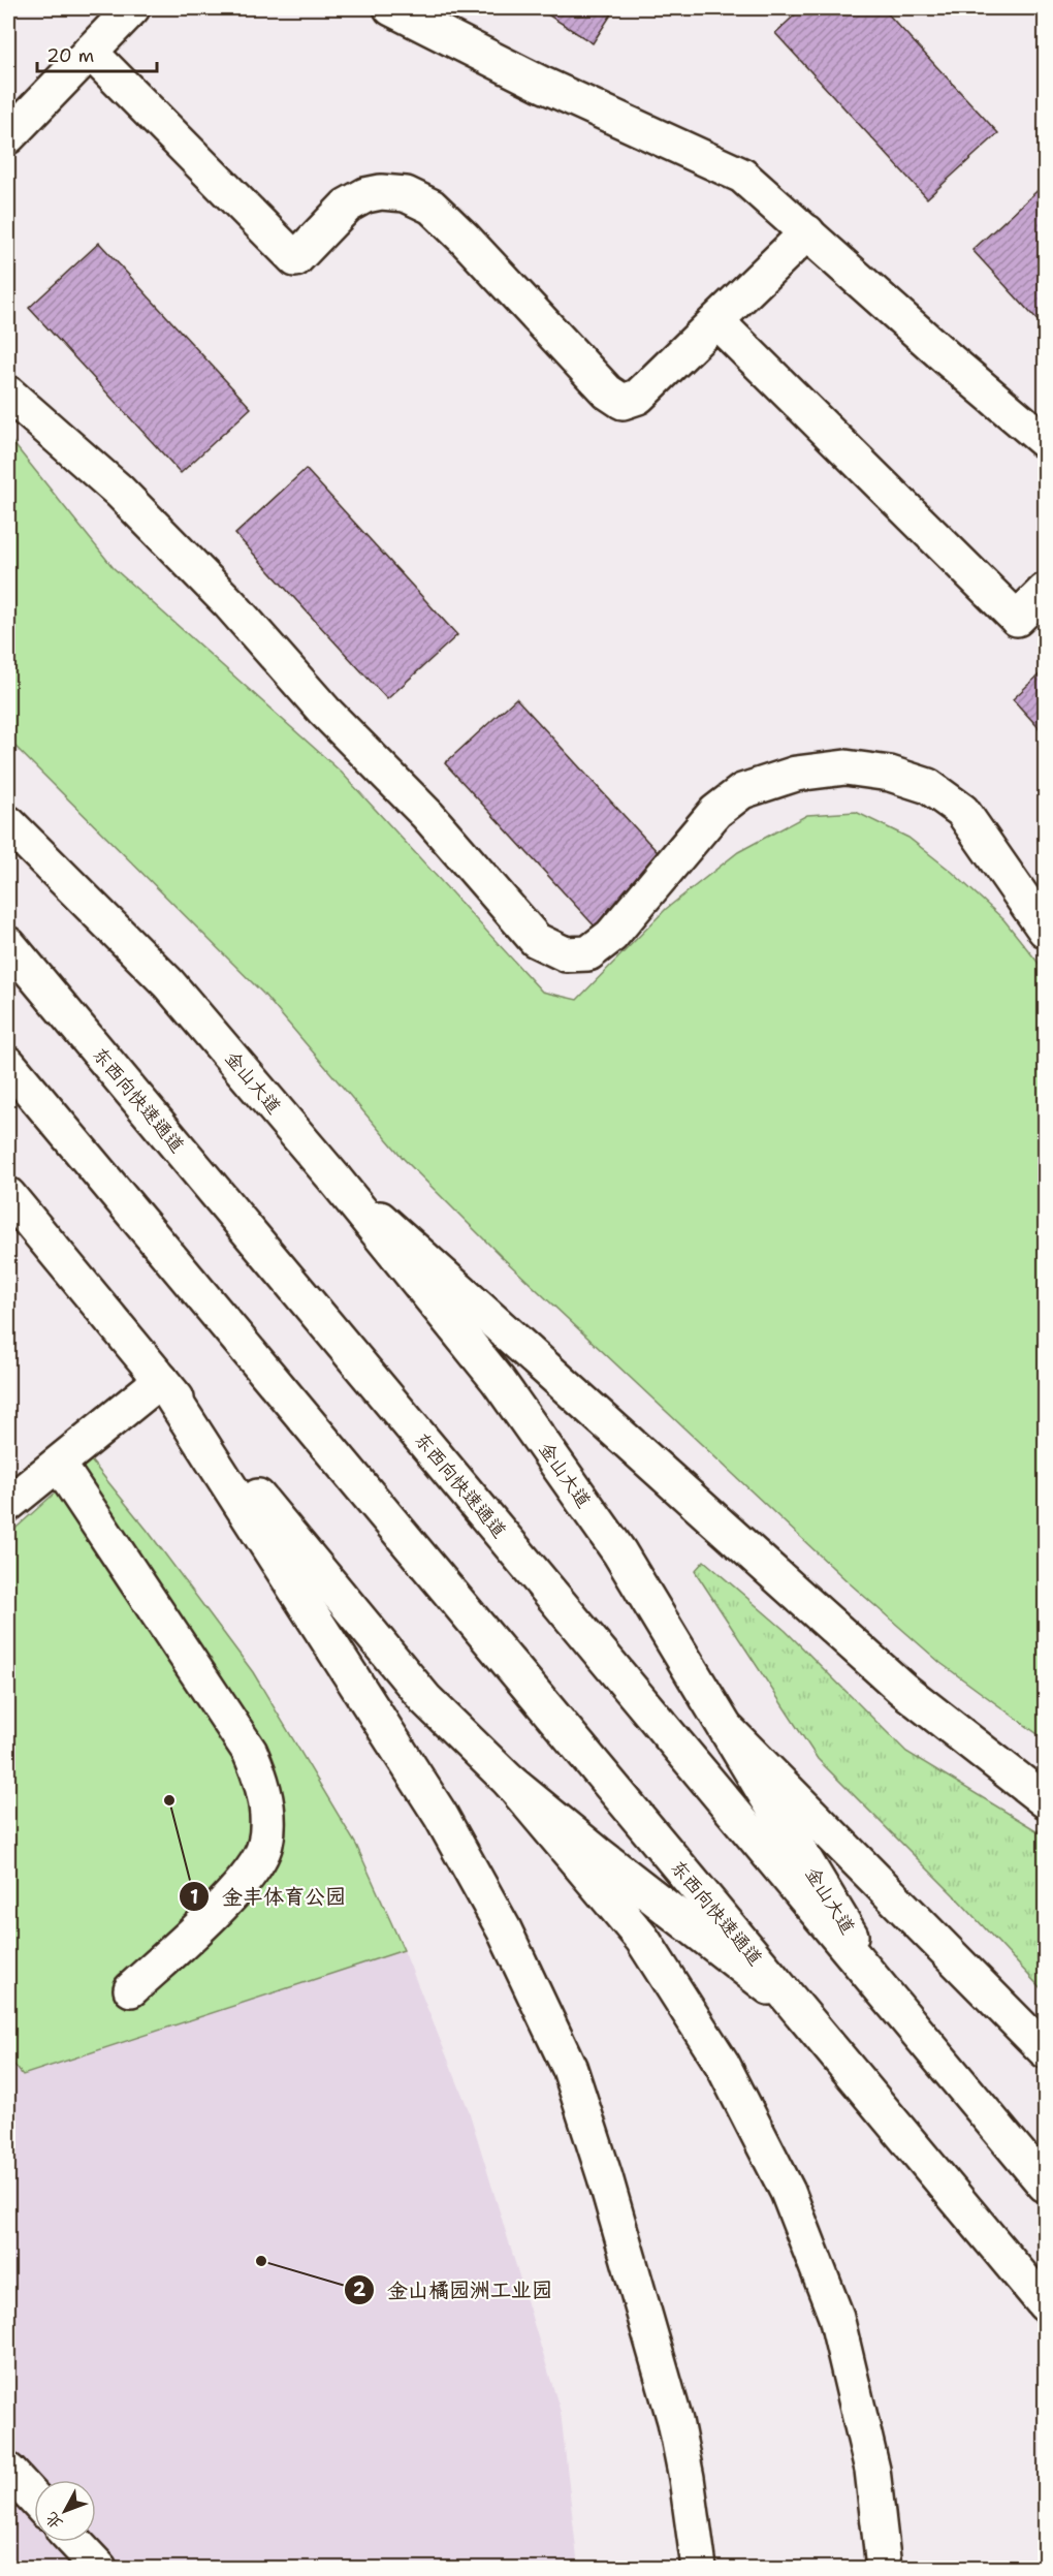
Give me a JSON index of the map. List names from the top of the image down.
{
  "streets": {
    "main road": ["金山大道", "东西向快速通道"]
  },
  "crossings": [
    ["金山大道", "东西向快速通道"]
  ],
  "places": ["金丰体育公园", "金山橘园洲工业园"],
  "scale_bar": "20 m",
  "north": "bottom left"
}
